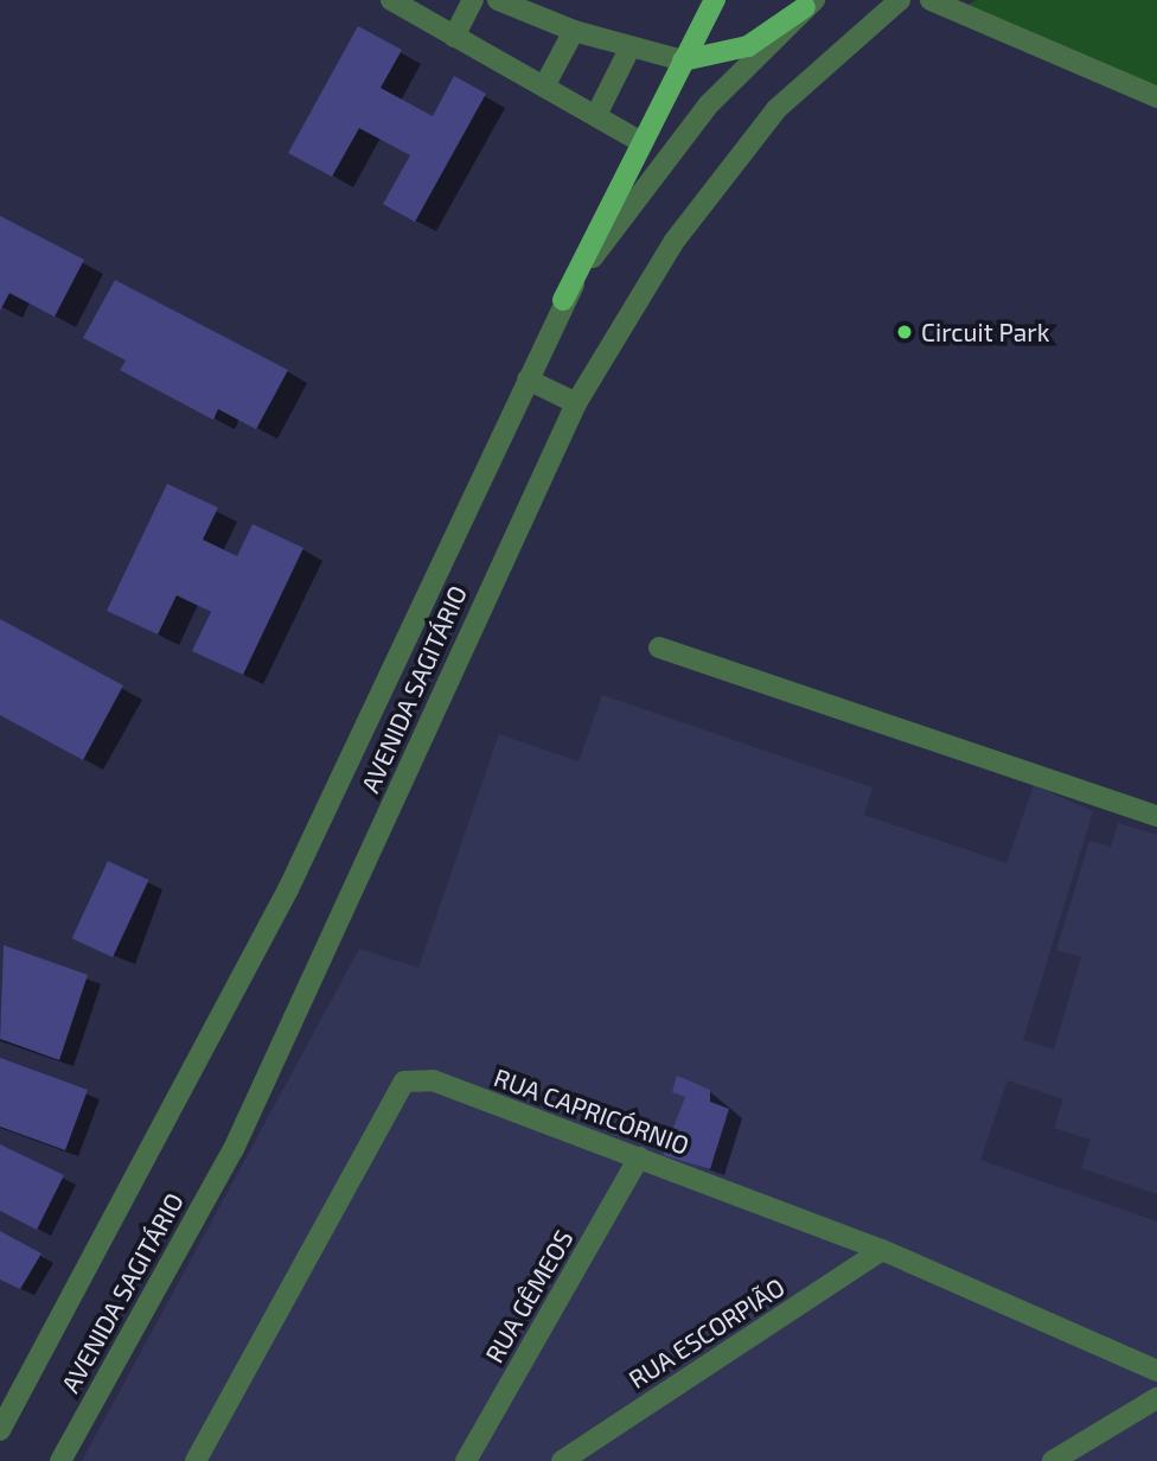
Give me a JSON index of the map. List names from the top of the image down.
{
  "streets": {
    "street": [
      "AVENIDA SAGITÁRIO",
      "RUA CAPRICÓRNIO",
      "RUA GÊMEOS",
      "RUA ESCORPIÃO"
    ]
  },
  "crossings": [
    ["RUA CAPRICÓRNIO", "RUA GÊMEOS"],
    ["RUA CAPRICÓRNIO", "RUA ESCORPIÃO"]
  ],
  "places": ["Circuit Park"]
}
